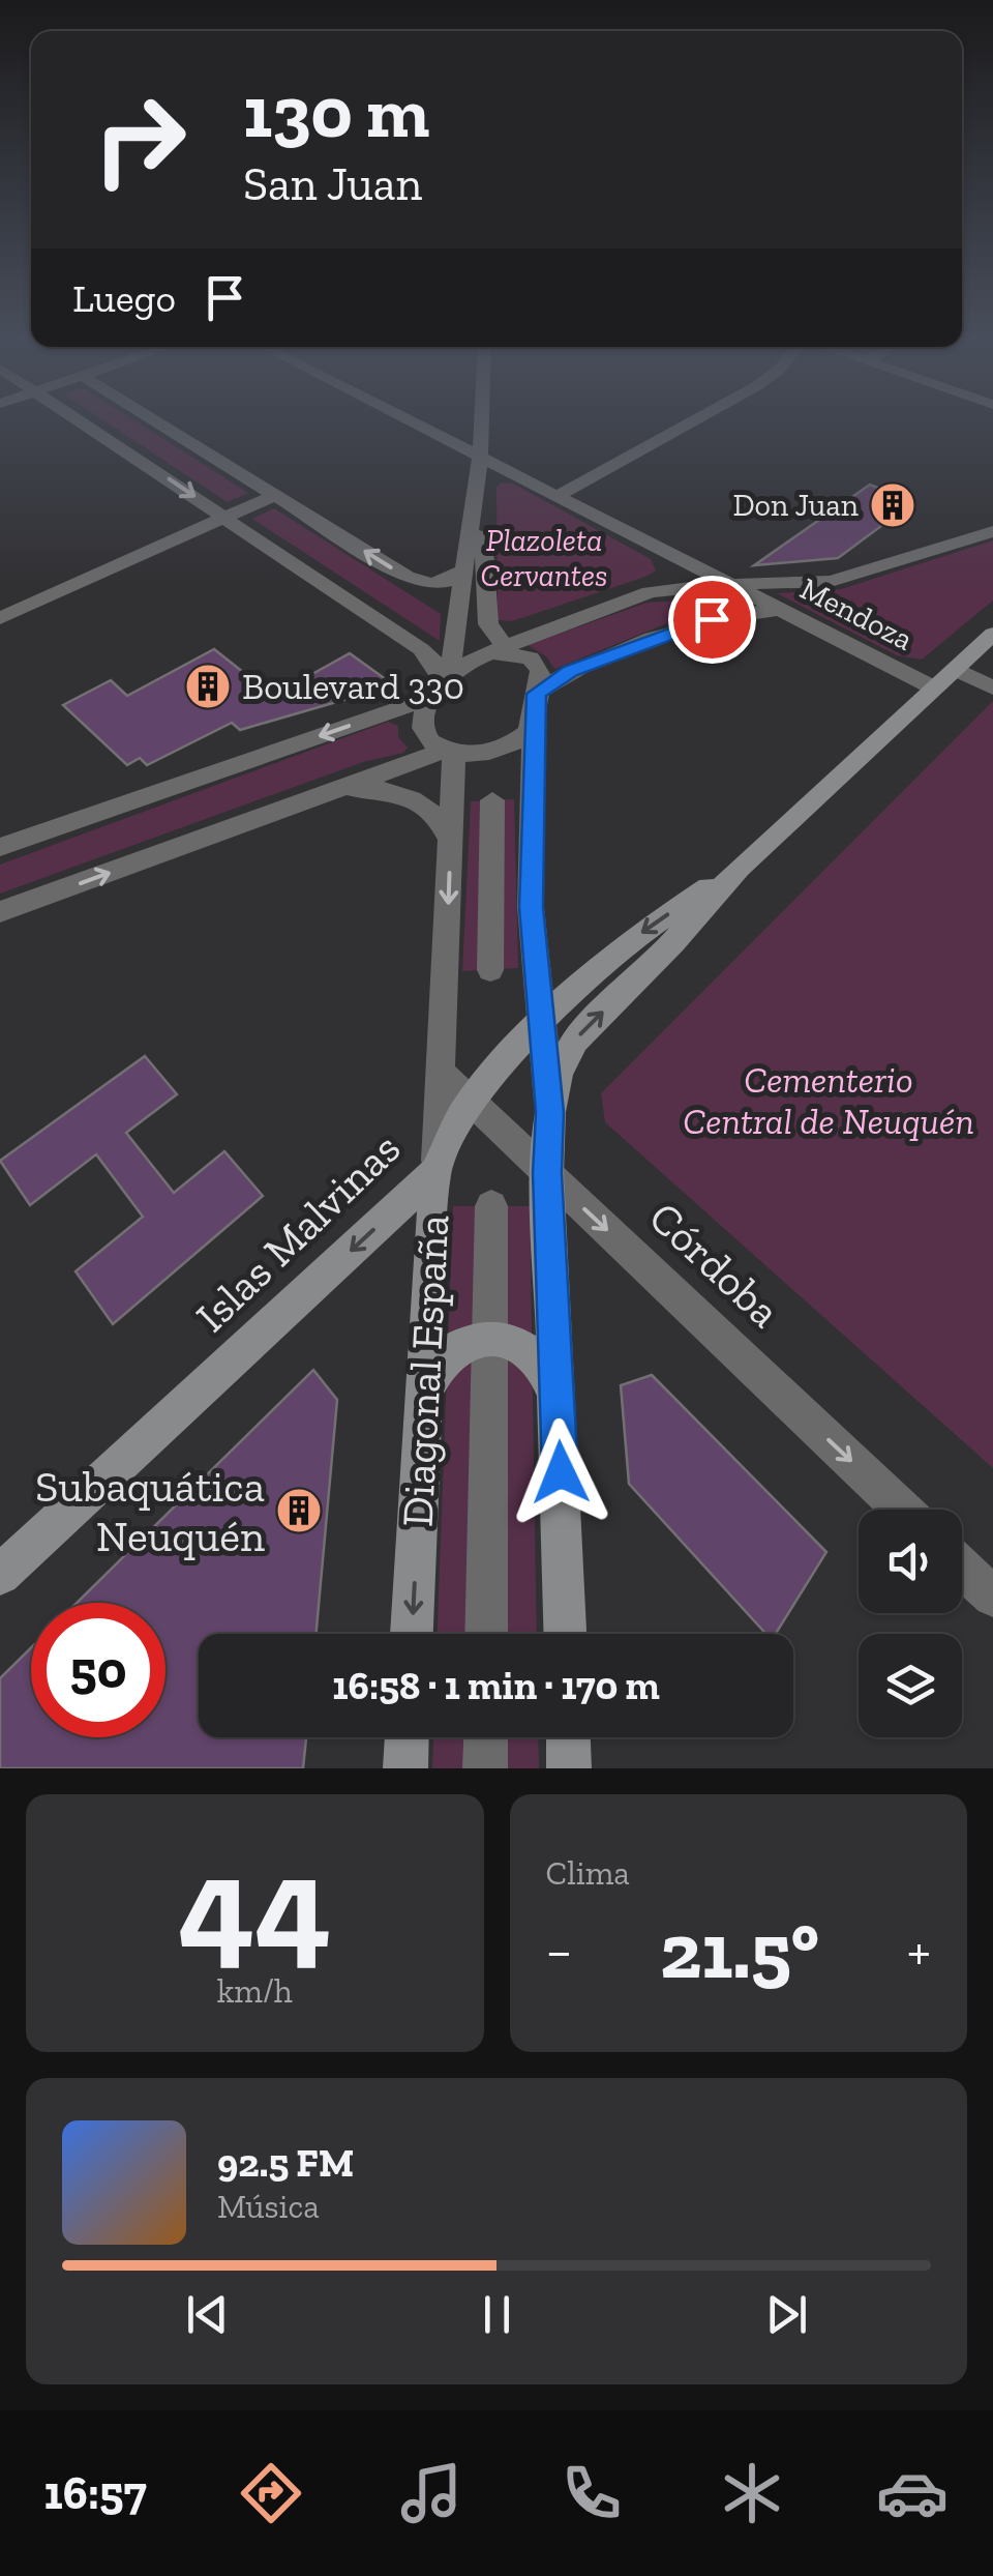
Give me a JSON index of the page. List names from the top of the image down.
{
  "streets": {
    "main road": ["Islas Malvinas", "Diagonal España"],
    "street": ["Mendoza", "Córdoba"]
  },
  "crossings": [
    ["Mendoza", "Islas Malvinas"],
    ["Islas Malvinas", "Córdoba"],
    ["Islas Malvinas", "Diagonal España"],
    ["Córdoba", "Diagonal España"]
  ],
  "one_way": ["Córdoba"],
  "parks": ["Plazoleta Cervantes", "Cementerio Central de Neuquén"],
  "places": {
    "building": ["Don Juan", "Boulevard 330", "Subaquática Neuquén"]
  },
  "page": {
    "turn": ["130 m", "San Juan"],
    "then": "Luego",
    "limit": "50",
    "trip": "16:58 · 1 min · 170 m",
    "tile": [
      ["44", "km/h"],
      "Clima"
    ],
    "heat": ["−", "21.5°", "+"],
    "song": ["92.5 FM", "Música"],
    "tabs": "16:57"
  }
}
